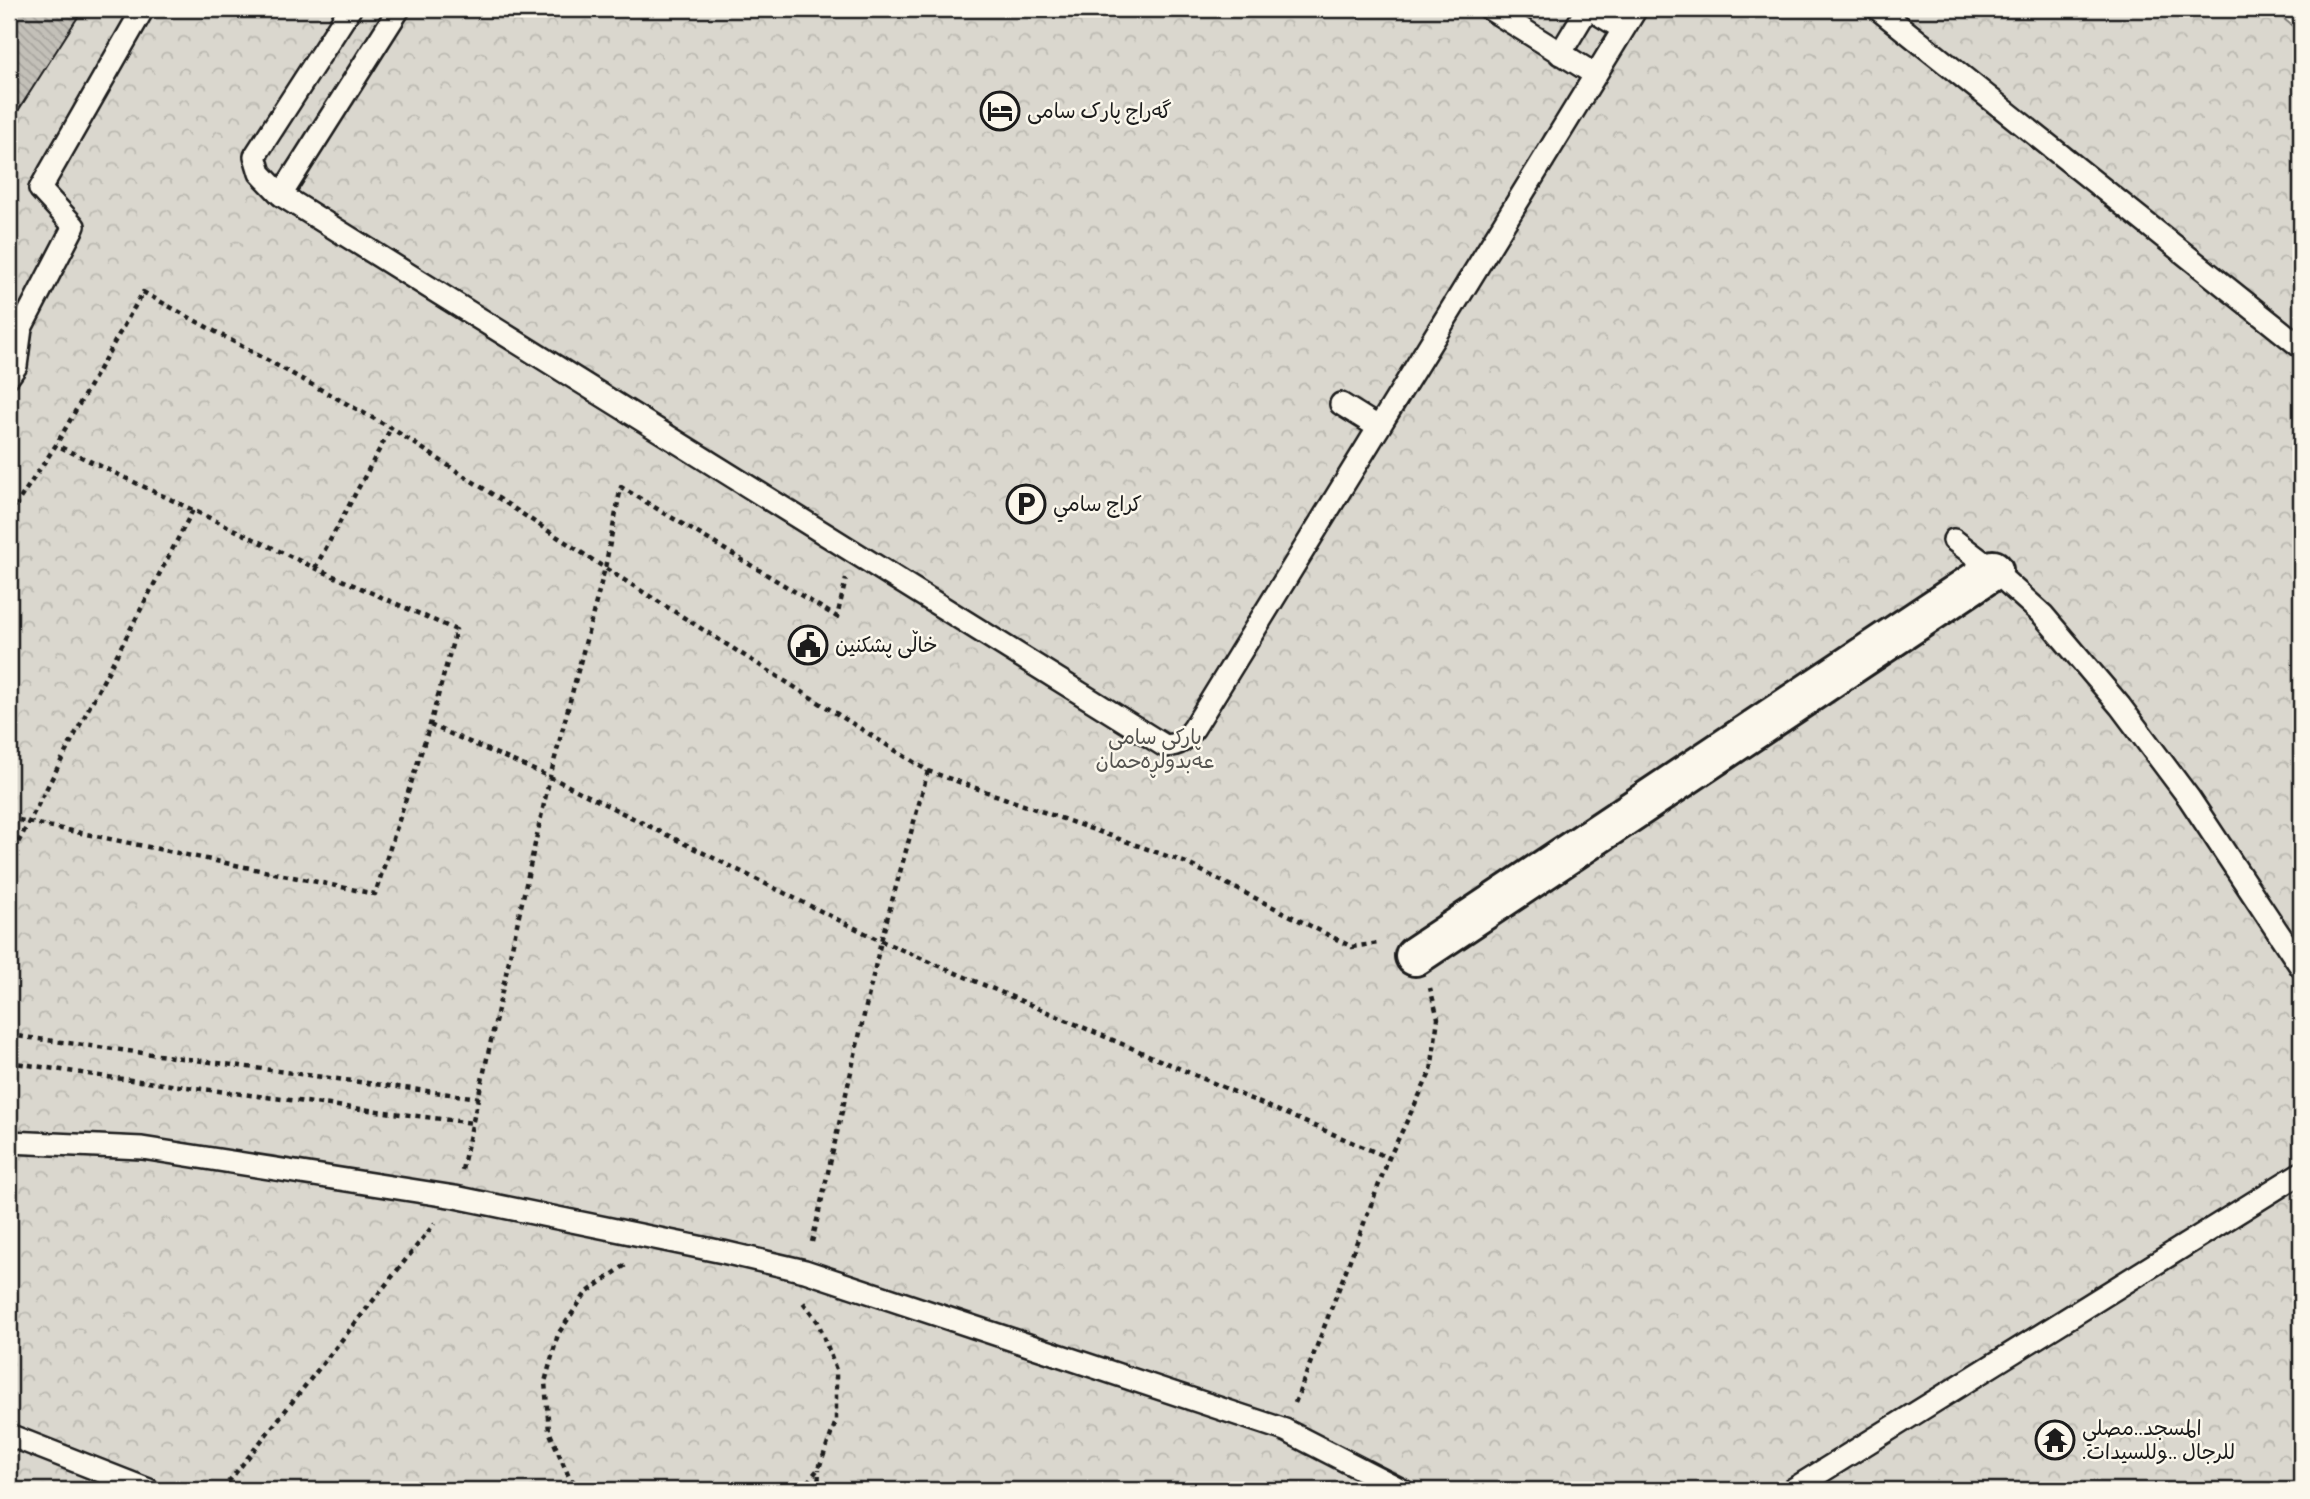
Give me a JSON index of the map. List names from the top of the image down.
{
  "parks": ["پارکی سامی عەبدولڕەحمان"],
  "places": {
    "hotel": ["گەراج پارک سامی"],
    "parking": ["کراج سامي"],
    "public building": ["خاڵی پشکنین"],
    "temple": ["المسجد..مصلي .للرجال ..وللسيدات"]
  }
}
